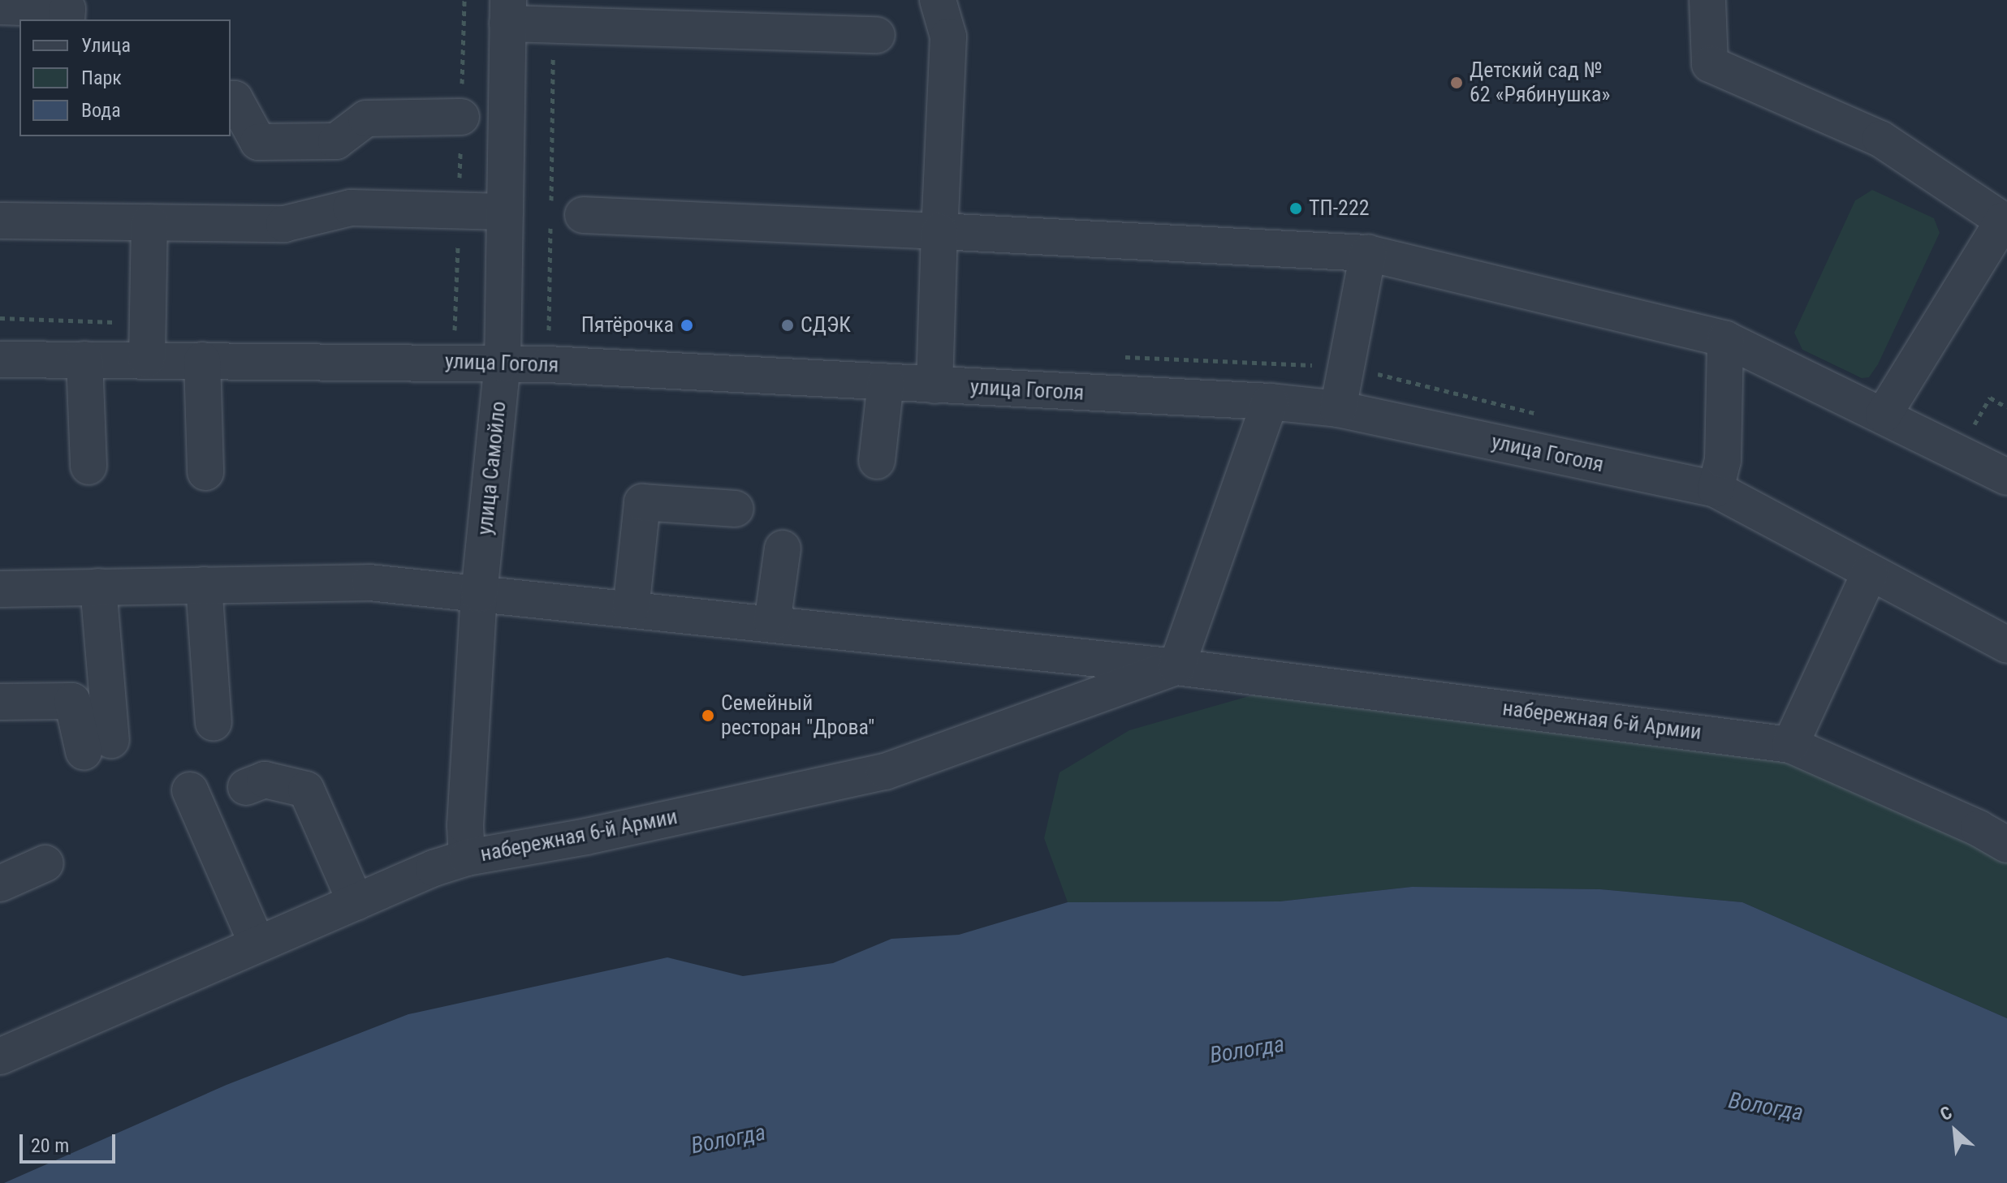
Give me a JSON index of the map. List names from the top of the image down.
{
  "streets": {
    "street": ["улица Гоголя", "улица Самойло", "набережная 6-й Армии"]
  },
  "crossings": [
    ["улица Гоголя", "улица Самойло"],
    ["улица Самойло", "набережная 6-й Армии"]
  ],
  "water": ["Вологда"],
  "places": [
    "Детский сад № 62 «Рябинушка»",
    "ТП-222",
    "Пятёрочка",
    "СДЭК",
    "Семейный ресторан \"Дрова\""
  ],
  "legend": ["Улица", "Парк", "Вода"],
  "scale_bar": "20 m",
  "north": "top left"
}
